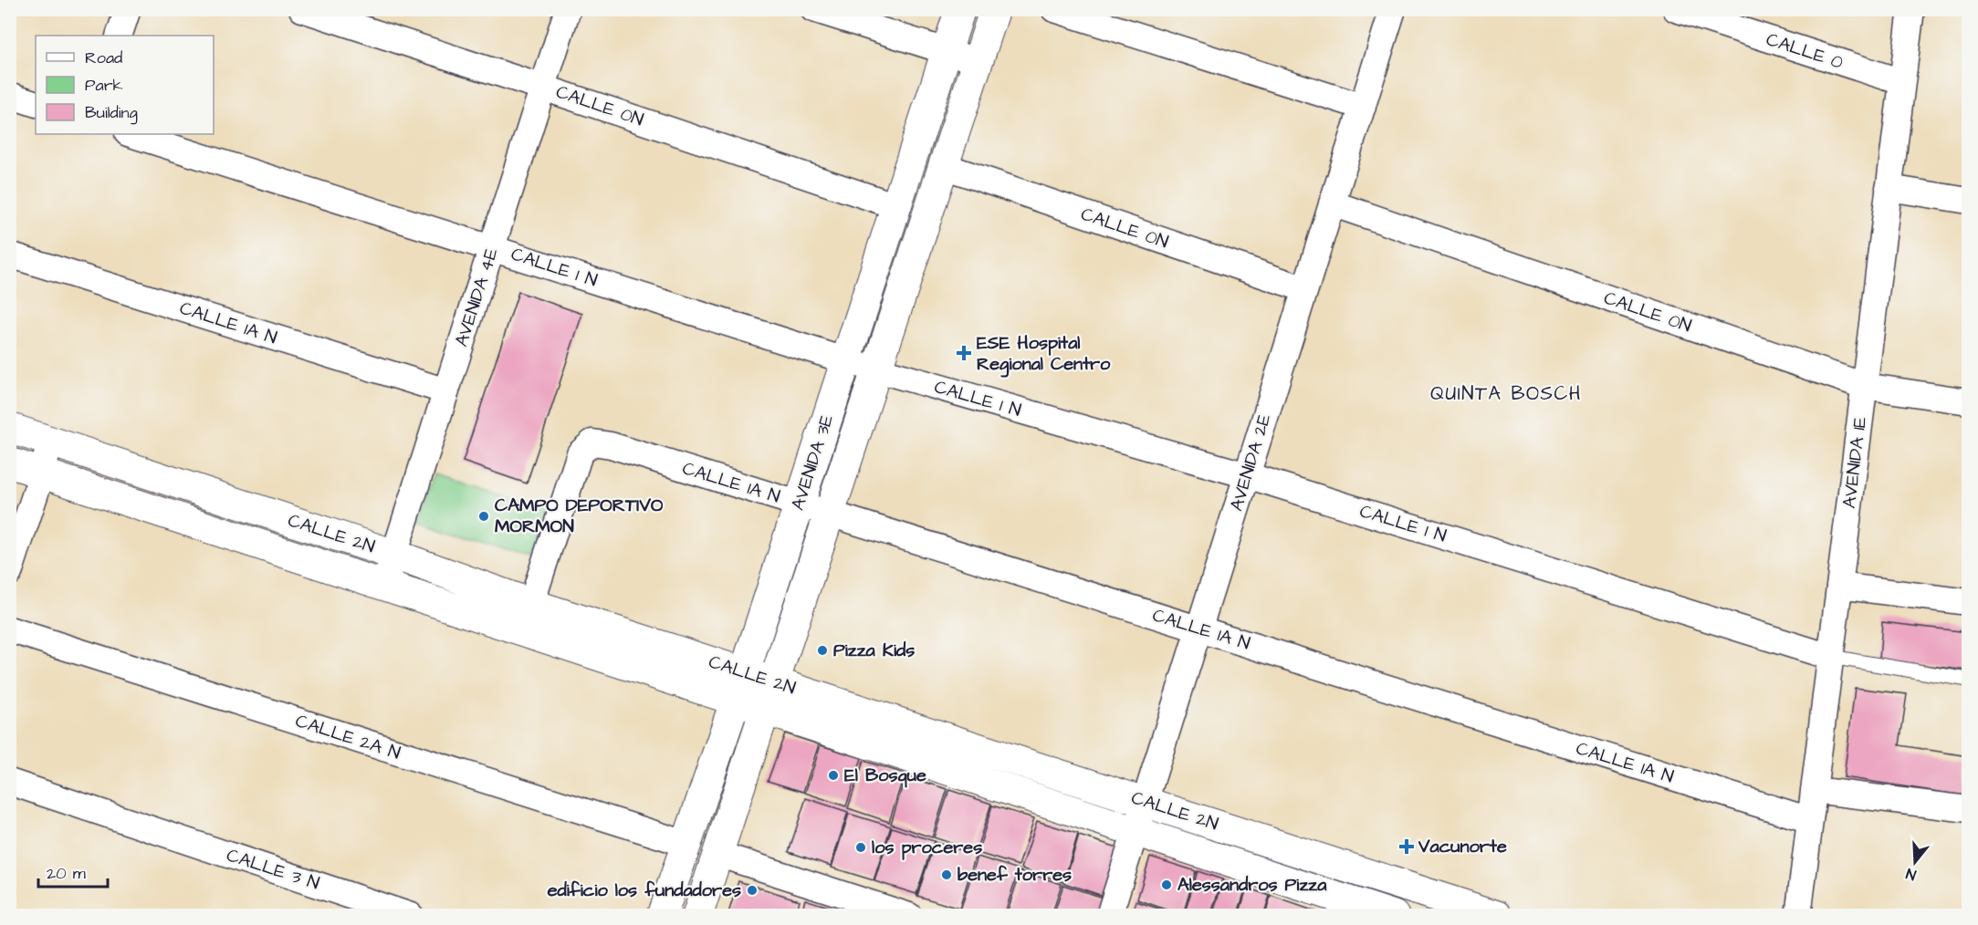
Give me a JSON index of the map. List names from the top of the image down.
{
  "streets": {
    "street": [
      "CALLE 0",
      "CALLE 0N",
      "CALLE 1 N",
      "AVENIDA 4E",
      "CALLE 1A N",
      "AVENIDA 3E",
      "AVENIDA 2E",
      "AVENIDA 1E",
      "CALLE 2N",
      "CALLE 2A N",
      "CALLE 3 N"
    ]
  },
  "crossings": [
    ["CALLE 0", "AVENIDA 1E"],
    ["CALLE 0N", "AVENIDA 4E"],
    ["CALLE 0N", "AVENIDA 3E"],
    ["CALLE 0N", "AVENIDA 2E"],
    ["CALLE 0N", "AVENIDA 1E"],
    ["CALLE 1 N", "AVENIDA 4E"],
    ["CALLE 1 N", "AVENIDA 3E"],
    ["CALLE 1 N", "AVENIDA 2E"],
    ["CALLE 1 N", "AVENIDA 1E"],
    ["AVENIDA 4E", "CALLE 1A N"],
    ["AVENIDA 4E", "CALLE 2N"],
    ["CALLE 1A N", "AVENIDA 3E"],
    ["CALLE 1A N", "AVENIDA 2E"],
    ["CALLE 1A N", "AVENIDA 1E"],
    ["CALLE 1A N", "CALLE 2N"],
    ["AVENIDA 3E", "CALLE 2N"],
    ["AVENIDA 3E", "CALLE 2A N"],
    ["AVENIDA 2E", "CALLE 2N"]
  ],
  "districts": ["QUINTA BOSCH"],
  "places": {
    "health": ["ESE Hospital Regional Centro", "Vacunorte"],
    "other": [
      "CAMPO DEPORTIVO MORMON",
      "Pizza Kids",
      "El Bosque",
      "los proceres",
      "benef torres",
      "Alessandros Pizza",
      "edificio los fundadores"
    ]
  },
  "legend": ["Road", "Park", "Building"],
  "scale_bar": "20 m",
  "north": "bottom"
}
